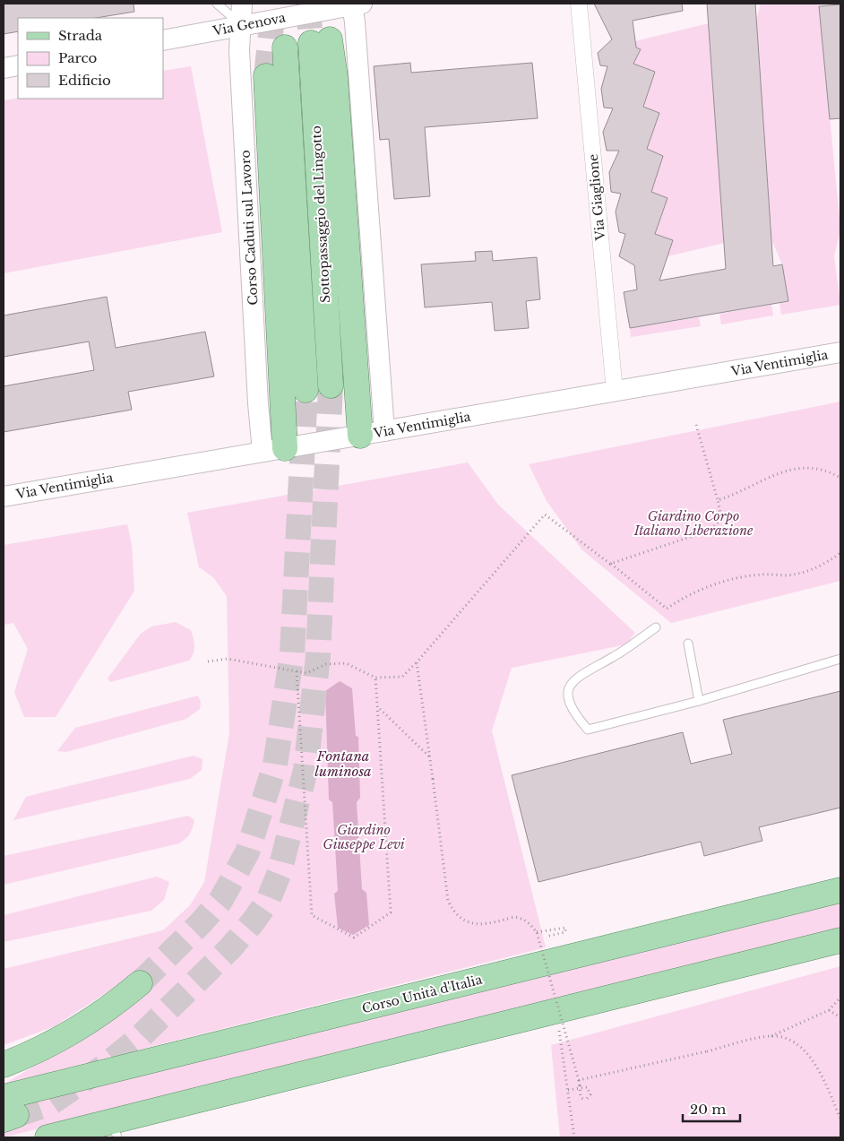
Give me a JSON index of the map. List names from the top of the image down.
{
  "streets": {
    "main road": ["Sottopassaggio del Lingotto", "Corso Unità d'Italia"],
    "street": [
      "Via Genova",
      "Via Giaglione",
      "Corso Caduti sul Lavoro",
      "Via Ventimiglia"
    ]
  },
  "crossings": [
    ["Via Genova", "Corso Caduti sul Lavoro"],
    ["Via Giaglione", "Via Ventimiglia"],
    ["Sottopassaggio del Lingotto", "Via Ventimiglia"],
    ["Corso Caduti sul Lavoro", "Via Ventimiglia"]
  ],
  "water": ["Fontana luminosa"],
  "parks": ["Giardino Corpo Italiano Liberazione", "Giardino Giuseppe Levi"],
  "legend": ["Strada", "Parco", "Edificio"],
  "scale_bar": "20 m"
}
